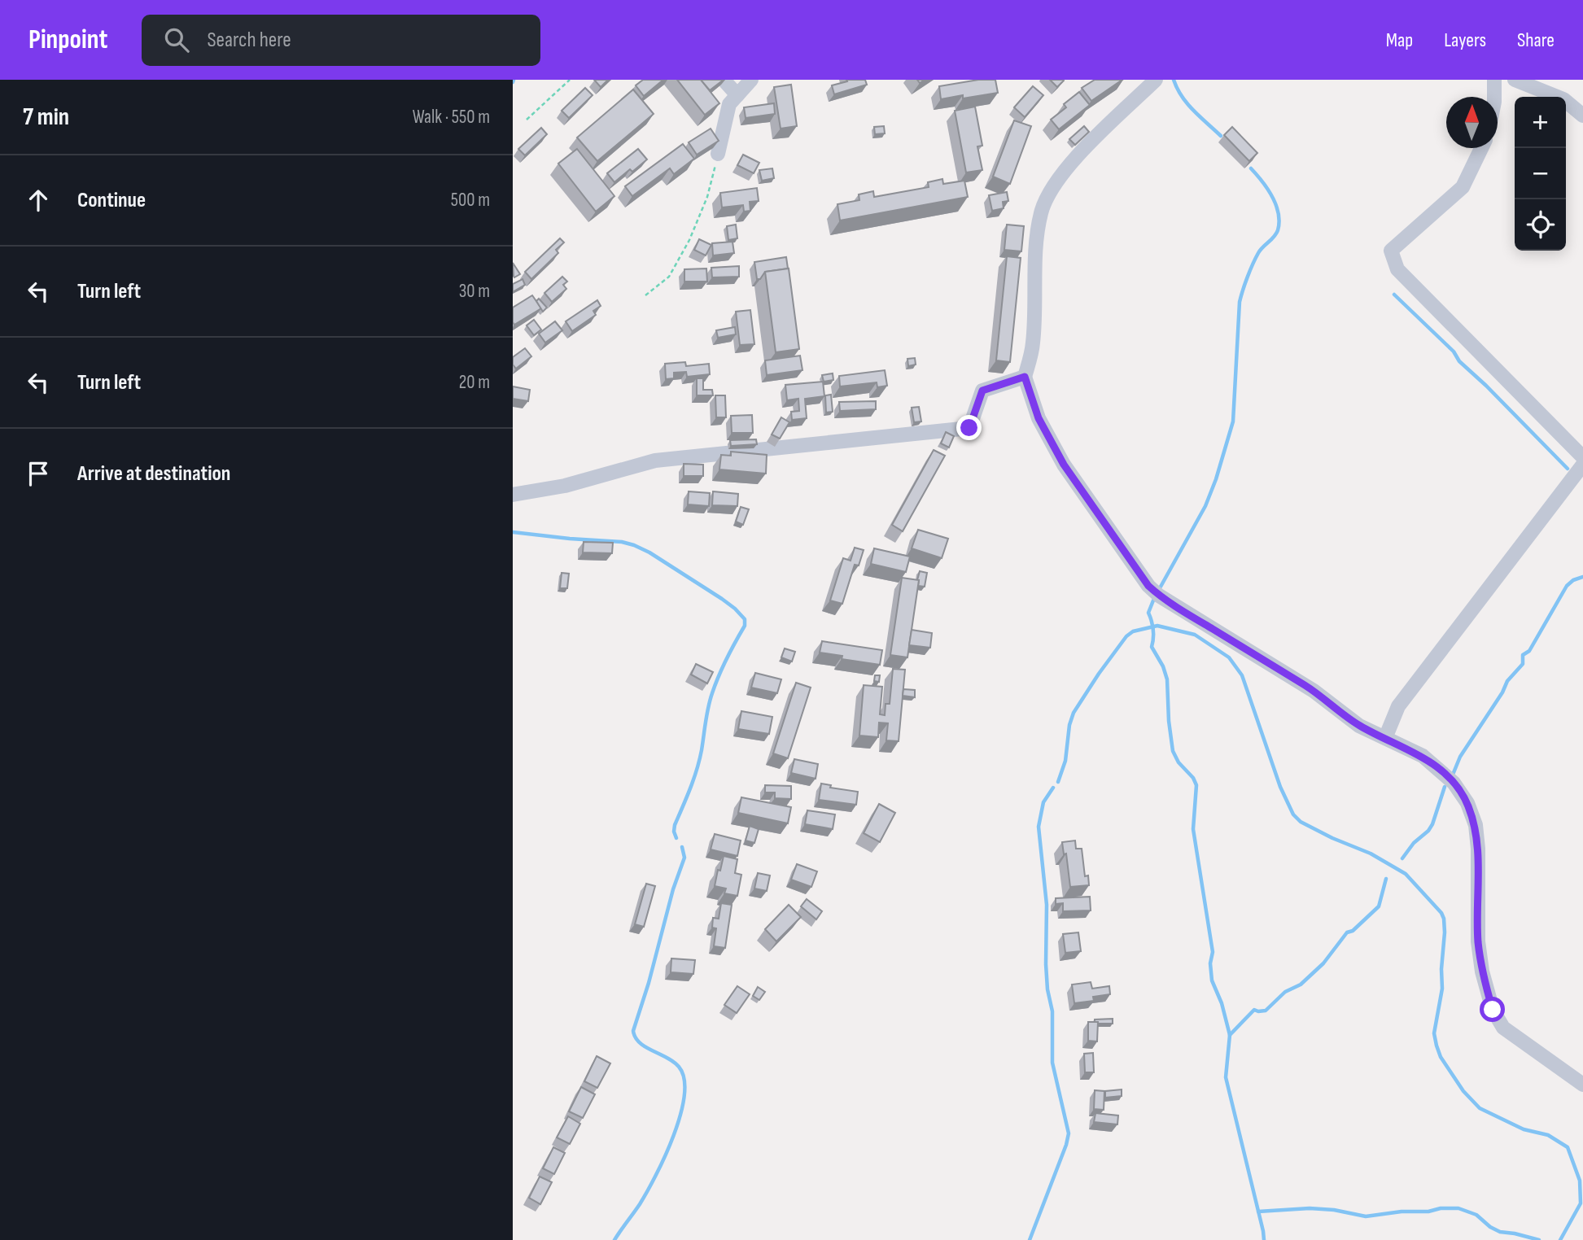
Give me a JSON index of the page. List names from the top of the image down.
{
  "north": "top",
  "page": {
    "header": "Pinpoint",
    "search": "Search here",
    "nav": ["Map", "Layers", "Share"],
    "heading": ["7 min", "Walk · 550 m"],
    "map_buttons": ["+", "−"],
    "list": [
      ["Continue", "500 m"],
      ["Turn left", "30 m"],
      ["Turn left", "20 m"],
      "Arrive at destination"
    ]
  }
}
